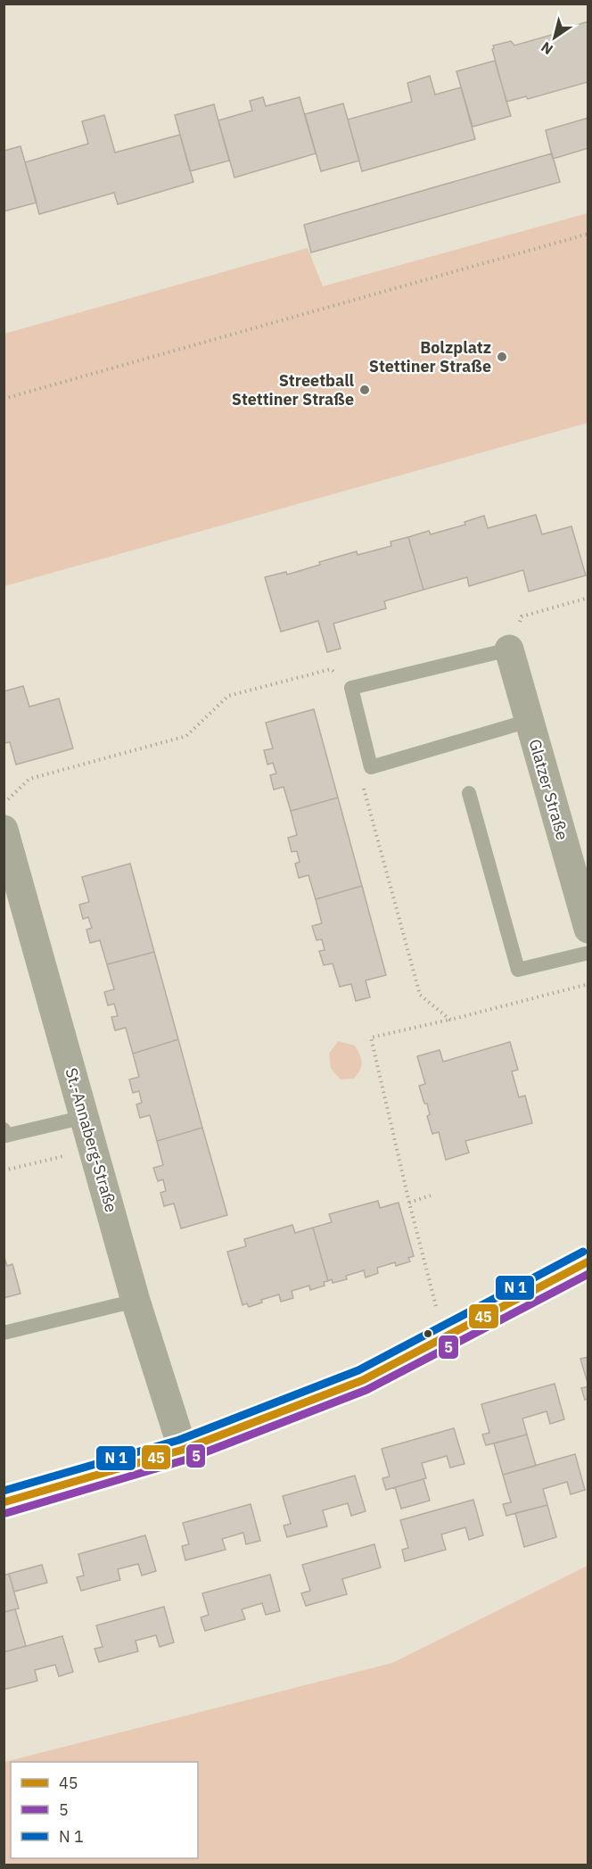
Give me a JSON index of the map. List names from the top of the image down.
{
  "streets": {
    "street": ["Glatzer Straße", "St.-Annaberg-Straße"]
  },
  "places": ["Bolzplatz Stettiner Straße", "Streetball Stettiner Straße"],
  "lines": ["transit line 45", "transit line 5"],
  "legend": ["45", "5", "N 1"],
  "north": "bottom left"
}
